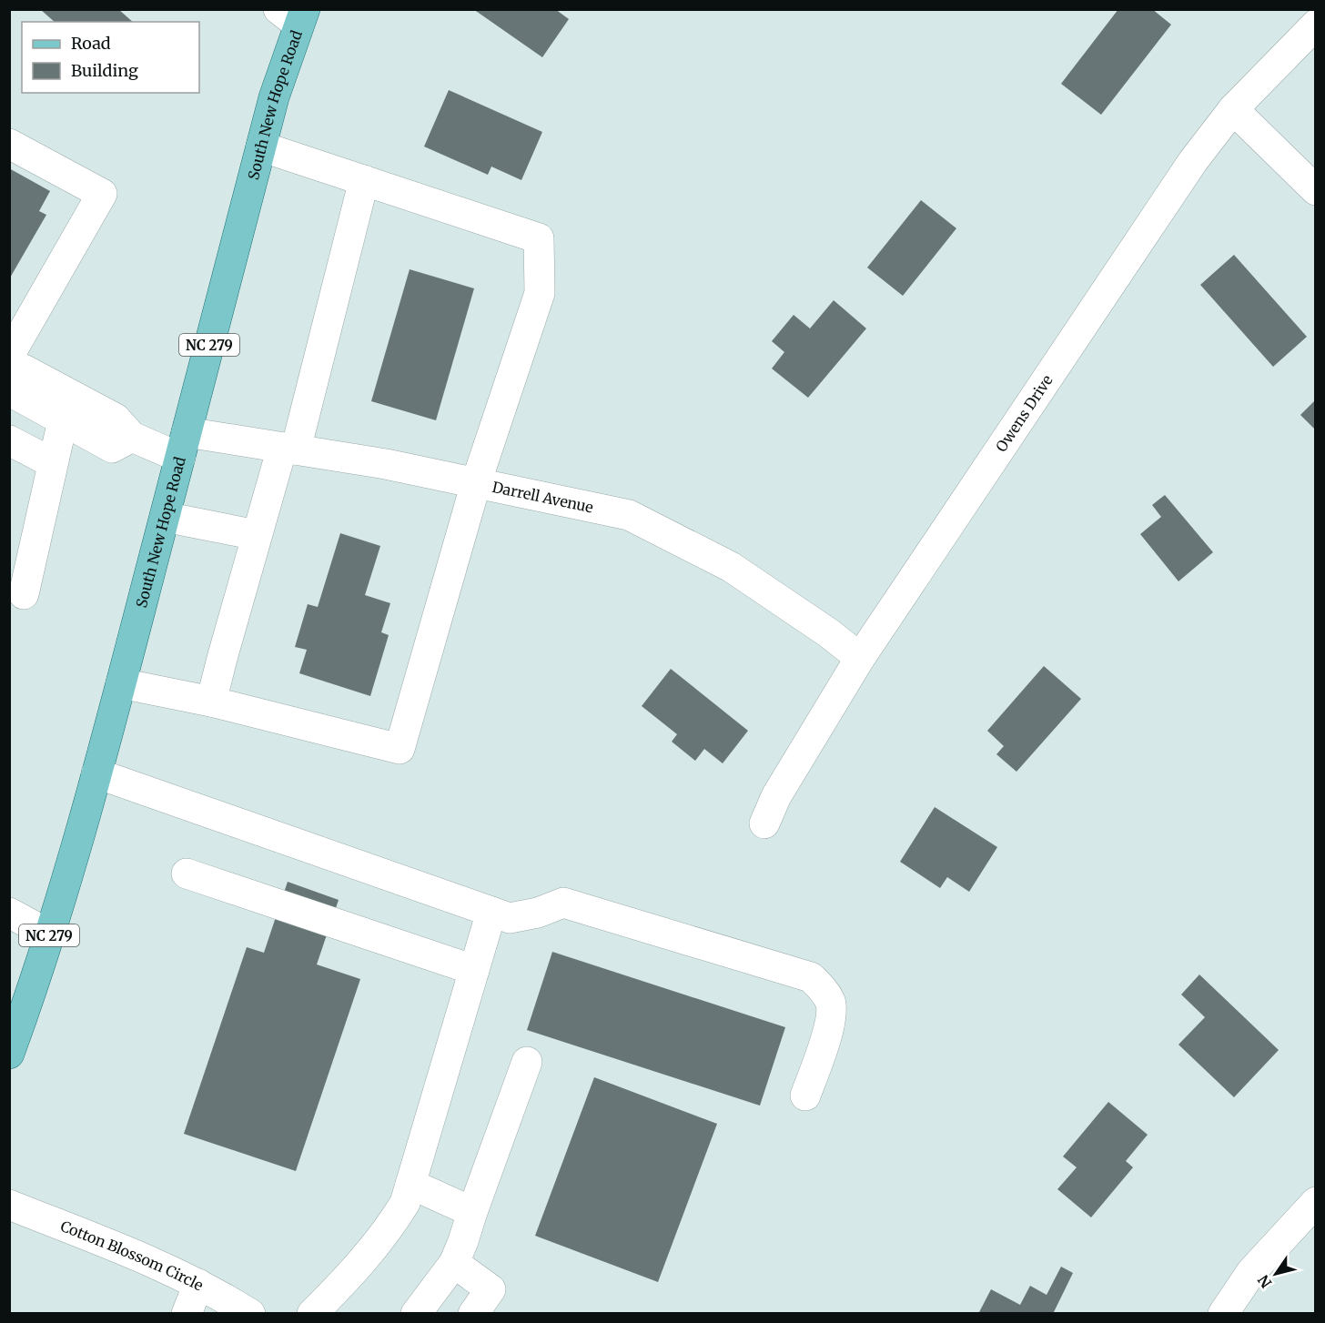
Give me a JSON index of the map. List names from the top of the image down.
{
  "streets": {
    "main road": ["South New Hope Road", "NC 279"],
    "street": ["Owens Drive", "Darrell Avenue", "Cotton Blossom Circle"]
  },
  "crossings": [
    ["South New Hope Road", "Darrell Avenue"],
    ["Owens Drive", "Darrell Avenue"]
  ],
  "legend": ["Road", "Building"],
  "north": "bottom left"
}
